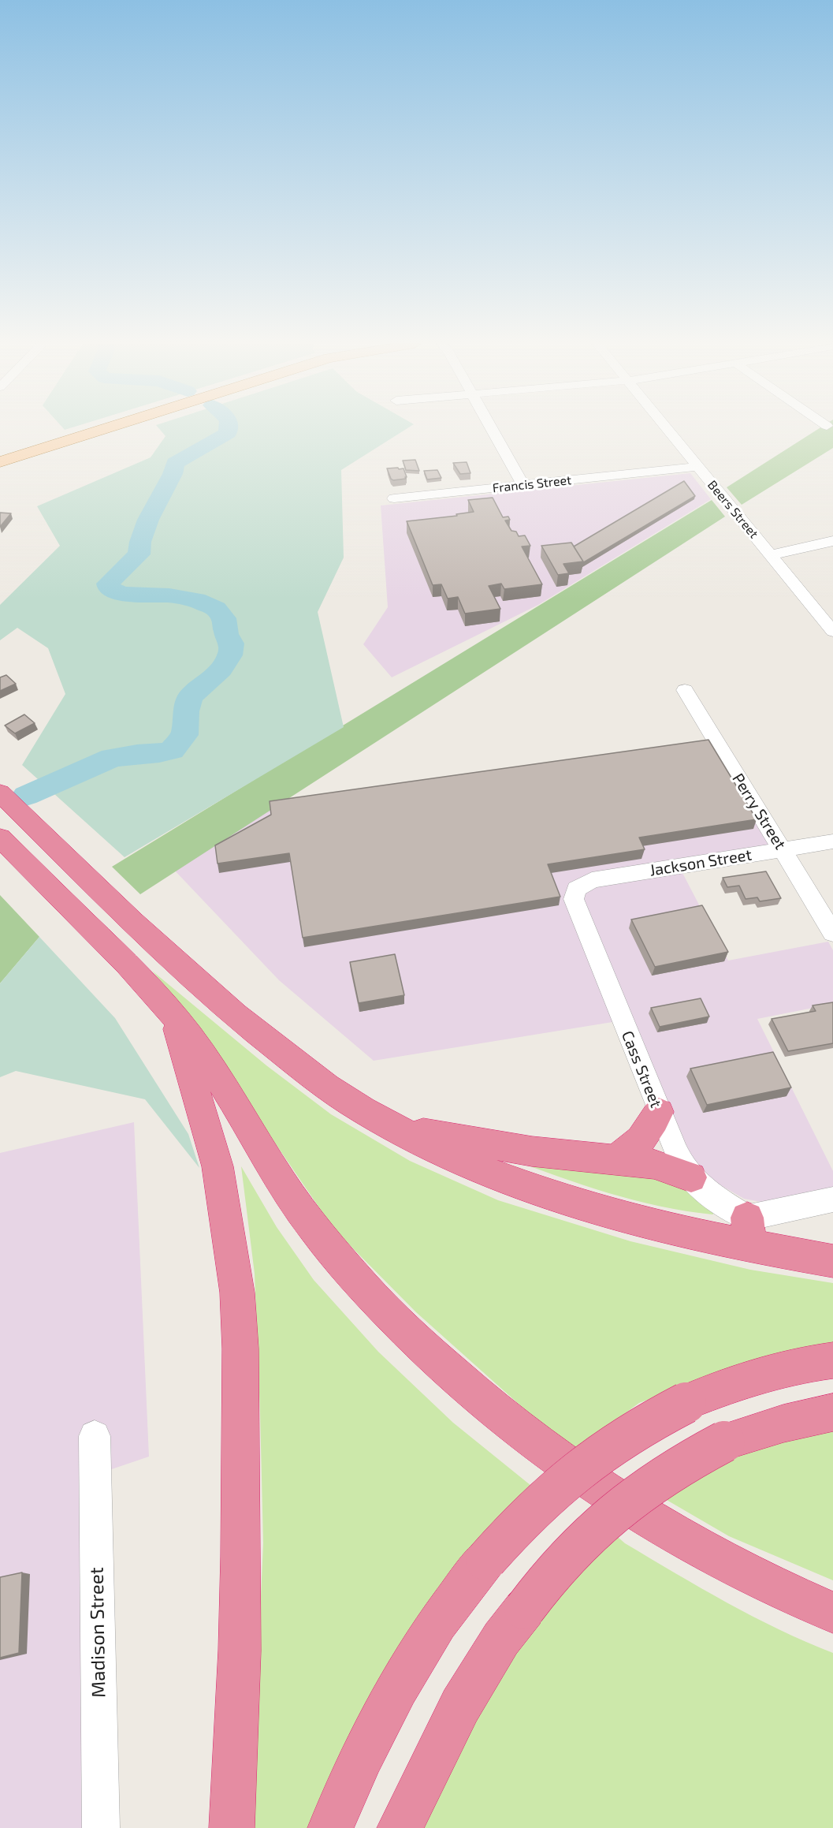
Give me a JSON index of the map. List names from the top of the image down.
{
  "streets": {
    "street": [
      "Francis Street",
      "Beers Street",
      "Perry Street",
      "Jackson Street",
      "Cass Street",
      "Madison Street"
    ]
  },
  "crossings": [
    ["Francis Street", "Beers Street"],
    ["Perry Street", "Jackson Street"],
    ["Jackson Street", "Cass Street"]
  ]
}
